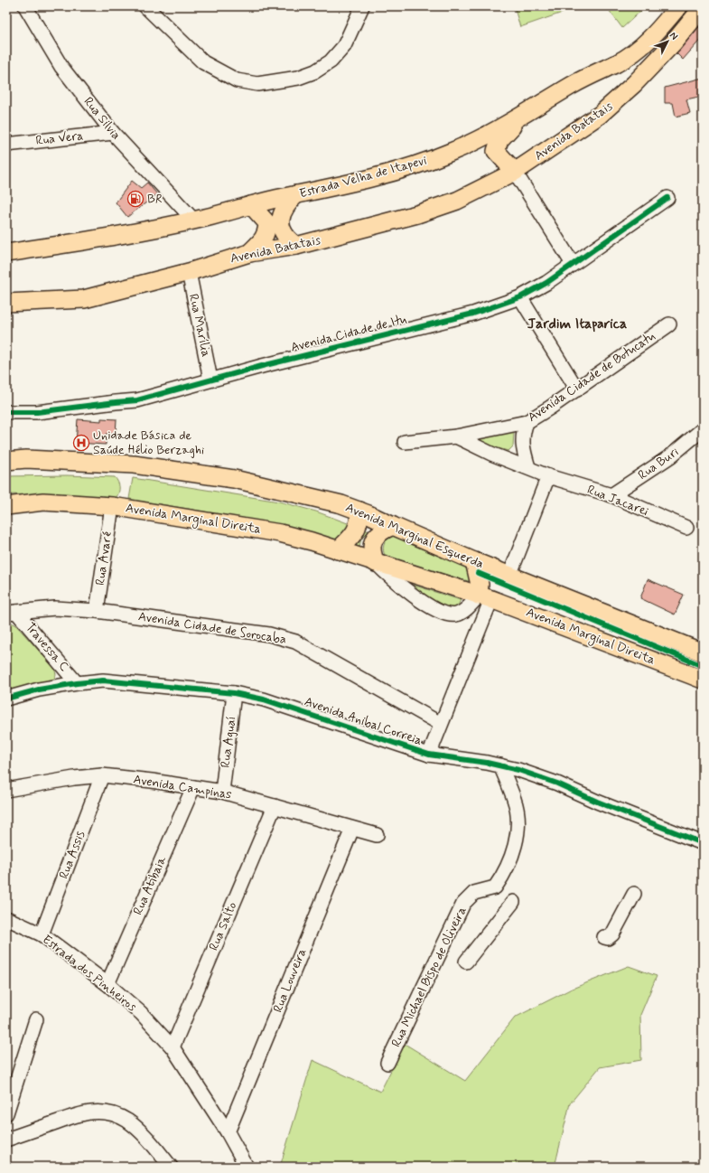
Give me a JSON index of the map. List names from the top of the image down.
{
  "streets": {
    "main road": [
      "Avenida Batatais",
      "Estrada Velha de Itapevi",
      "Avenida Marginal Direita",
      "Avenida Marginal Esquerda"
    ],
    "street": [
      "Rua Silvia",
      "Rua Vera",
      "Rua Marília",
      "Avenida Cidade de Itu",
      "Avenida Cidade de Botucatu",
      "Rua Buri",
      "Rua Jacarei",
      "Rua Avaré",
      "Avenida Cidade de Sorocaba",
      "Travessa C",
      "Avenida Anibal Correia",
      "Rua Aguaí",
      "Avenida Campinas",
      "Rua Assis",
      "Rua Atibaia",
      "Rua Salto",
      "Estrada dos Pinheiros",
      "Rua Michael Bispo de Oliveira",
      "Rua Louveira"
    ]
  },
  "crossings": [
    ["Rua Silvia", "Rua Vera"],
    ["Rua Silvia", "Estrada Velha de Itapevi"],
    ["Avenida Batatais", "Rua Marília"],
    ["Rua Marília", "Avenida Cidade de Itu"],
    ["Avenida Cidade de Botucatu", "Rua Jacarei"],
    ["Rua Buri", "Rua Jacarei"],
    ["Avenida Marginal Direita", "Rua Avaré"],
    ["Rua Avaré", "Avenida Cidade de Sorocaba"],
    ["Avenida Cidade de Sorocaba", "Travessa C"],
    ["Travessa C", "Avenida Anibal Correia"],
    ["Avenida Anibal Correia", "Rua Aguaí"],
    ["Avenida Anibal Correia", "Rua Michael Bispo de Oliveira"],
    ["Rua Aguaí", "Avenida Campinas"],
    ["Avenida Campinas", "Rua Assis"],
    ["Avenida Campinas", "Rua Atibaia"],
    ["Avenida Campinas", "Rua Salto"],
    ["Avenida Campinas", "Rua Louveira"],
    ["Rua Assis", "Estrada dos Pinheiros"],
    ["Rua Atibaia", "Estrada dos Pinheiros"],
    ["Rua Salto", "Estrada dos Pinheiros"],
    ["Estrada dos Pinheiros", "Rua Louveira"]
  ],
  "districts": ["Jardim Itaparica"],
  "places": {
    "fuel station": ["BR"],
    "hospital": ["Unidade Básica de Saúde Hélio Berzaghi"]
  },
  "north": "top right"
}
